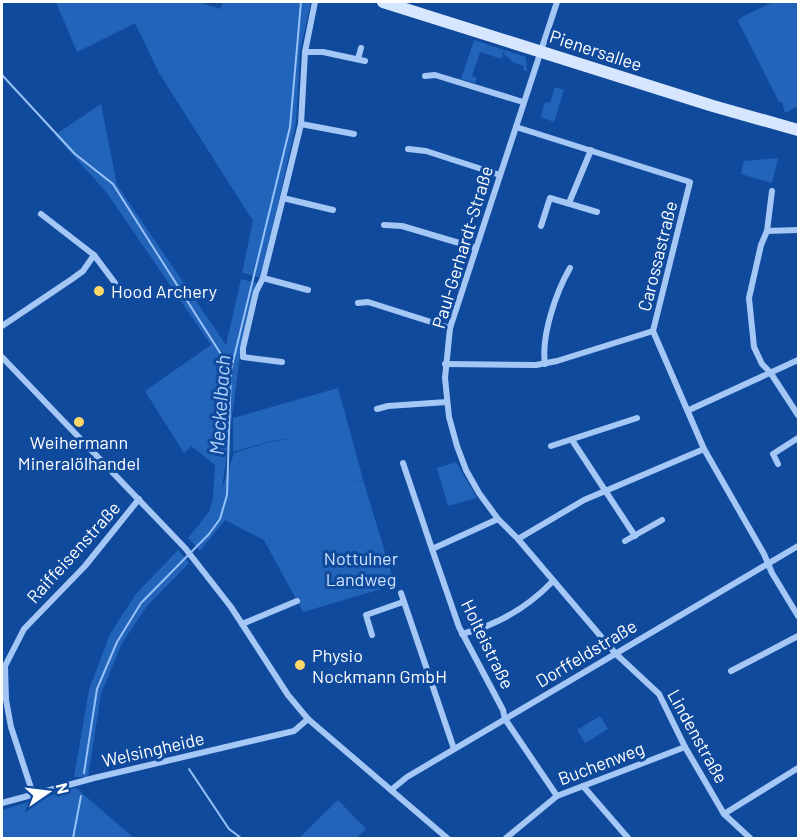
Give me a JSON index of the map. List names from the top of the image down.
{
  "streets": {
    "main road": ["Pienersallee"],
    "street": [
      "Paul-Gerhardt-Straße",
      "Carossastraße",
      "Raiffeisenstraße",
      "Holteistraße",
      "Dorffeldstraße",
      "Lindenstraße",
      "Welsingheide",
      "Buchenweg"
    ]
  },
  "crossings": [
    ["Pienersallee", "Paul-Gerhardt-Straße"],
    ["Paul-Gerhardt-Straße", "Carossastraße"],
    ["Paul-Gerhardt-Straße", "Dorffeldstraße"],
    ["Paul-Gerhardt-Straße", "Lindenstraße"],
    ["Carossastraße", "Dorffeldstraße"],
    ["Raiffeisenstraße", "Welsingheide"],
    ["Holteistraße", "Dorffeldstraße"],
    ["Holteistraße", "Buchenweg"],
    ["Dorffeldstraße", "Lindenstraße"],
    ["Lindenstraße", "Buchenweg"]
  ],
  "water": ["Meckelbach"],
  "parks": ["Nottulner Landweg"],
  "places": ["Hood Archery", "Weihermann Mineralölhandel", "Physio Nockmann GmbH"],
  "north": "right"
}
